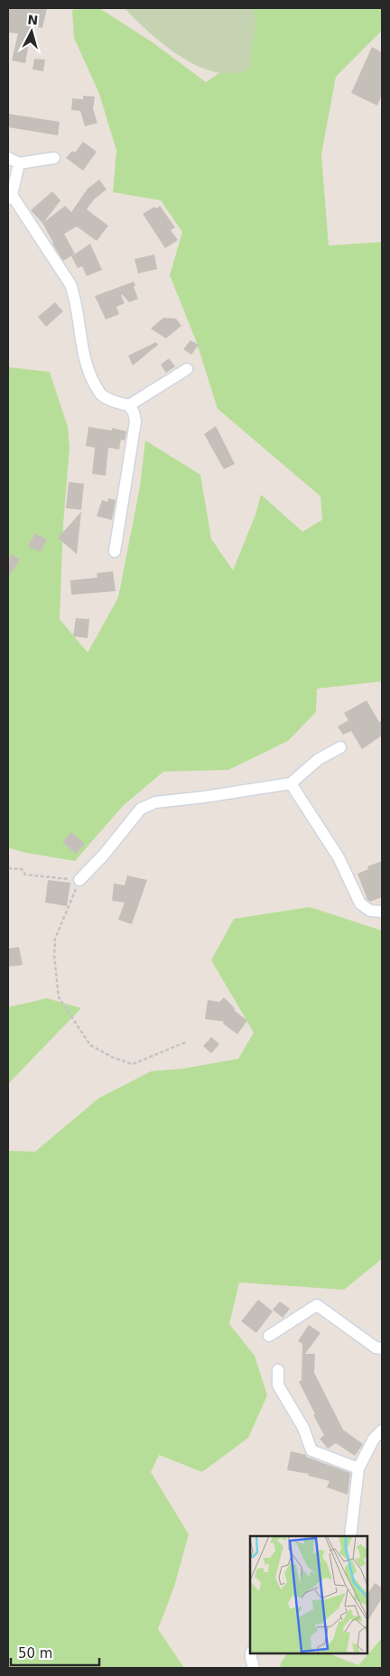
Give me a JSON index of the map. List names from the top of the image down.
{
  "scale_bar": "50 m",
  "north": "top"
}
